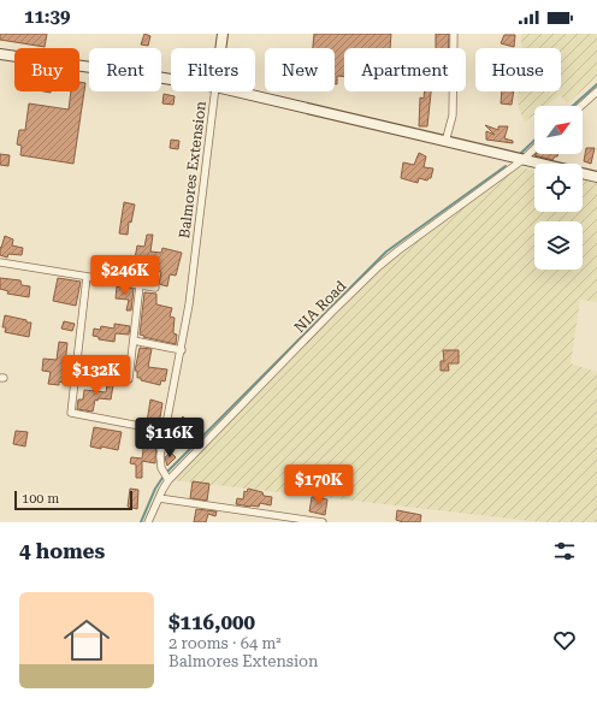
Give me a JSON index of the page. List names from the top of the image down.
{
  "streets": {
    "street": ["Balmores Extension", "NIA Road"]
  },
  "crossings": [
    ["Balmores Extension", "NIA Road"]
  ],
  "scale_bar": "100 m",
  "north": "top right",
  "page": {
    "status": "11:39",
    "chip": [
      "Buy",
      "Rent",
      "Filters",
      "New",
      "Apartment",
      "House"
    ],
    "price": [
      "$246K",
      "$132K",
      "$116K",
      "$170K"
    ],
    "scale": "100 m",
    "heading": "4 homes",
    "list": [
      {
        "name": "$116,000",
        "note": "2 rooms · 64 m² · Balmores Extension"
      }
    ]
  }
}
